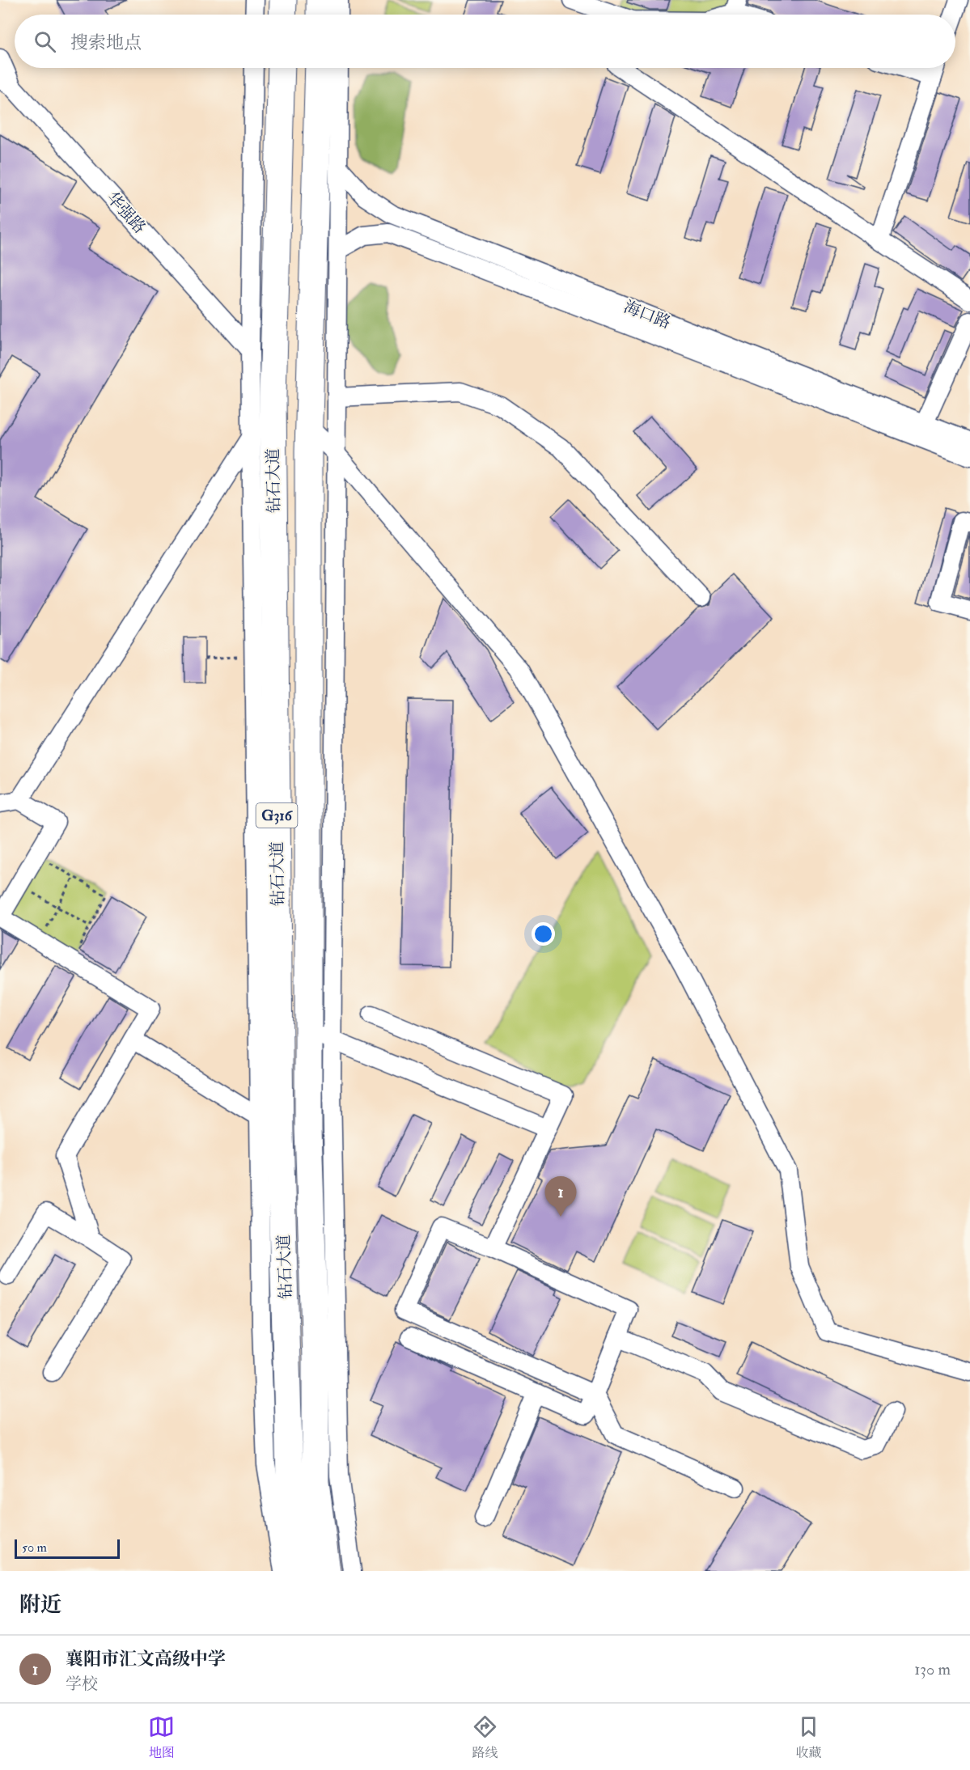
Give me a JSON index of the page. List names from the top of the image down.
{
  "streets": {
    "highway": ["钻石大道", "G316"],
    "street": ["华强路", "海口路"]
  },
  "crossings": [
    ["华强路", "钻石大道"]
  ],
  "scale_bar": "50 m",
  "page": {
    "search": "搜索地点",
    "pins": "1",
    "scale": "50 m",
    "heading": "附近",
    "list": [
      {
        "mark": "1",
        "name": "襄阳市汇文高级中学",
        "note": "学校",
        "value": "130 m"
      }
    ],
    "nav": ["地图", "路线", "收藏"]
  }
}
